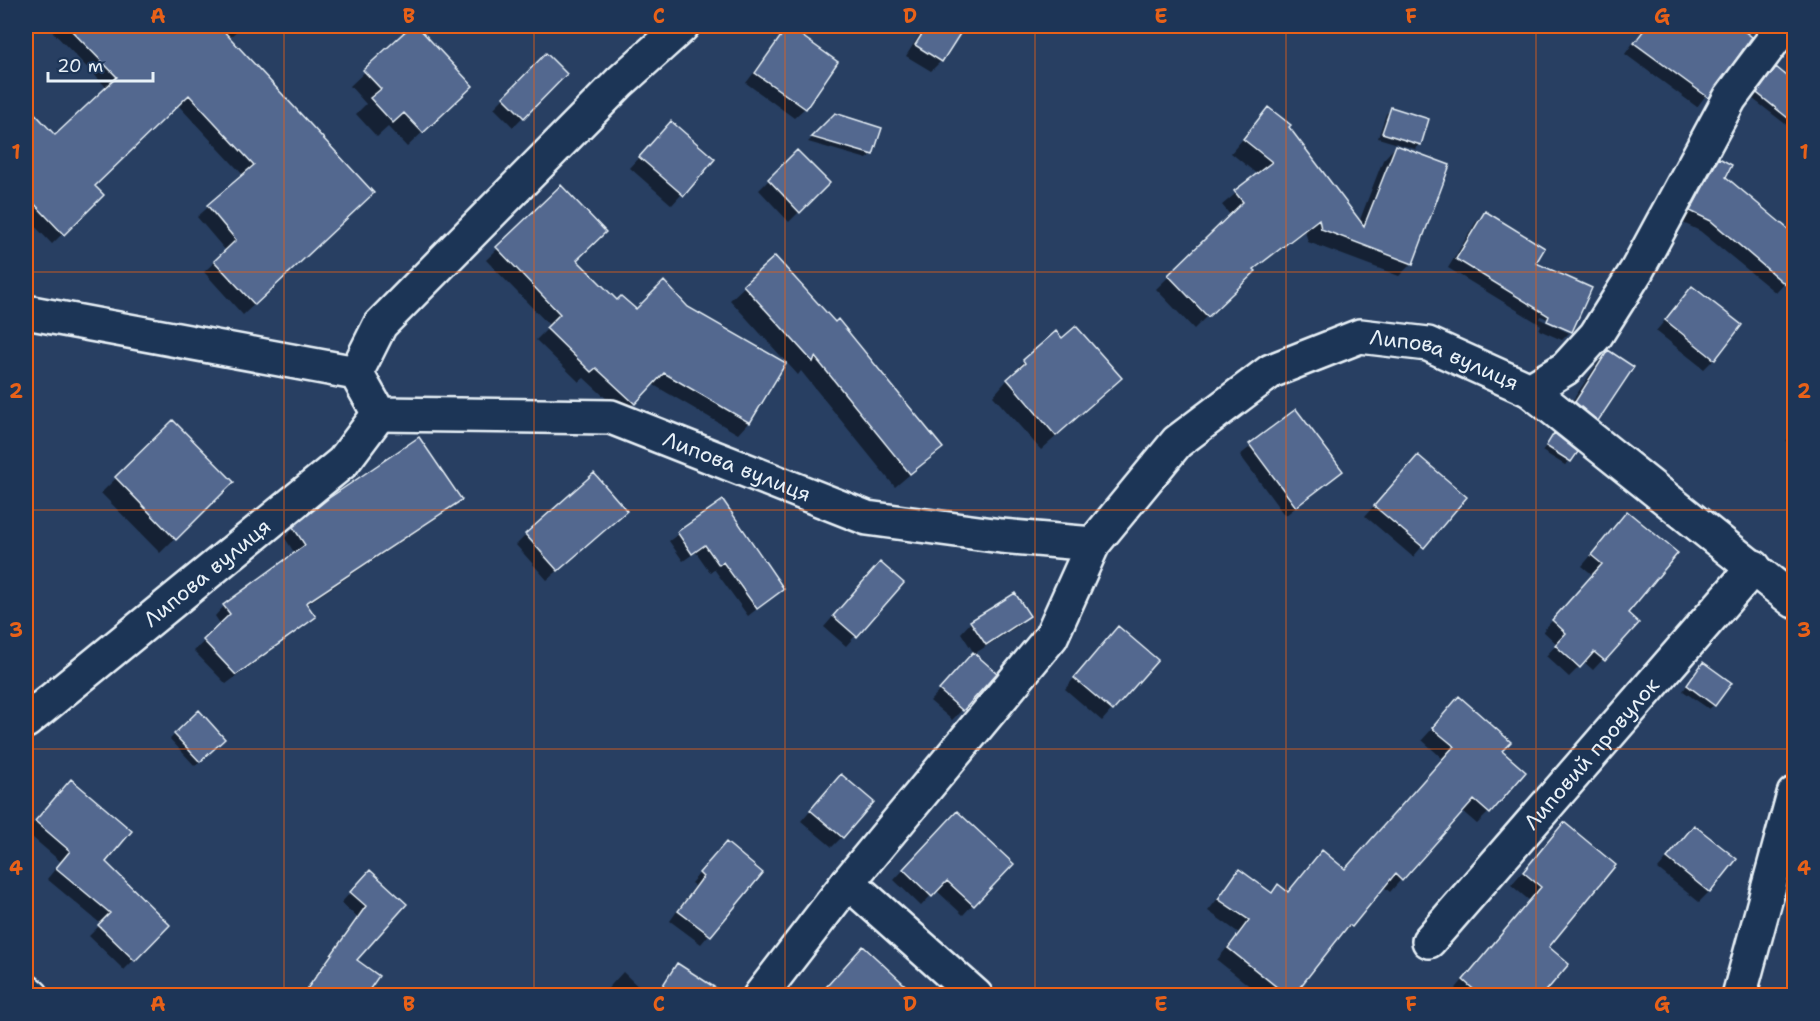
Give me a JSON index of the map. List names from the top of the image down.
{
  "streets": {
    "street": ["Липова вулиця", "Липовий провулок"]
  },
  "scale_bar": "20 m",
  "grid": {
    "columns": [
      "A",
      "B",
      "C",
      "D",
      "E",
      "F",
      "G"
    ],
    "rows": [
      "1",
      "2",
      "3",
      "4"
    ]
  }
}
